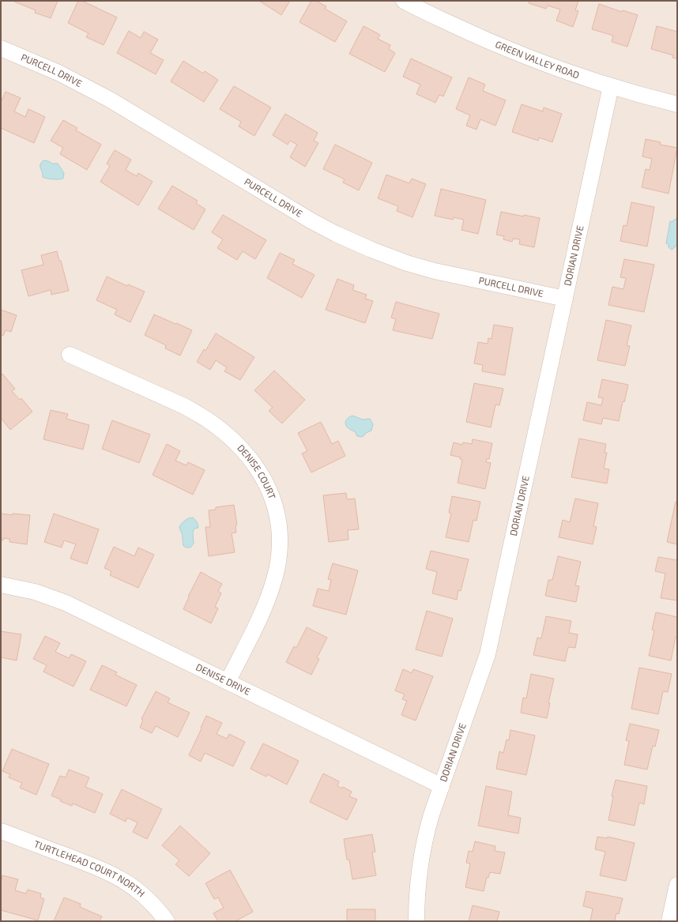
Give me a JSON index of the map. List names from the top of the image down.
{
  "streets": {
    "street": [
      "GREEN VALLEY ROAD",
      "PURCELL DRIVE",
      "DORIAN DRIVE",
      "DENISE COURT",
      "DENISE DRIVE",
      "TURTLEHEAD COURT NORTH"
    ]
  },
  "crossings": [
    ["GREEN VALLEY ROAD", "DORIAN DRIVE"],
    ["PURCELL DRIVE", "DORIAN DRIVE"],
    ["DORIAN DRIVE", "DENISE DRIVE"],
    ["DENISE COURT", "DENISE DRIVE"]
  ]
}
